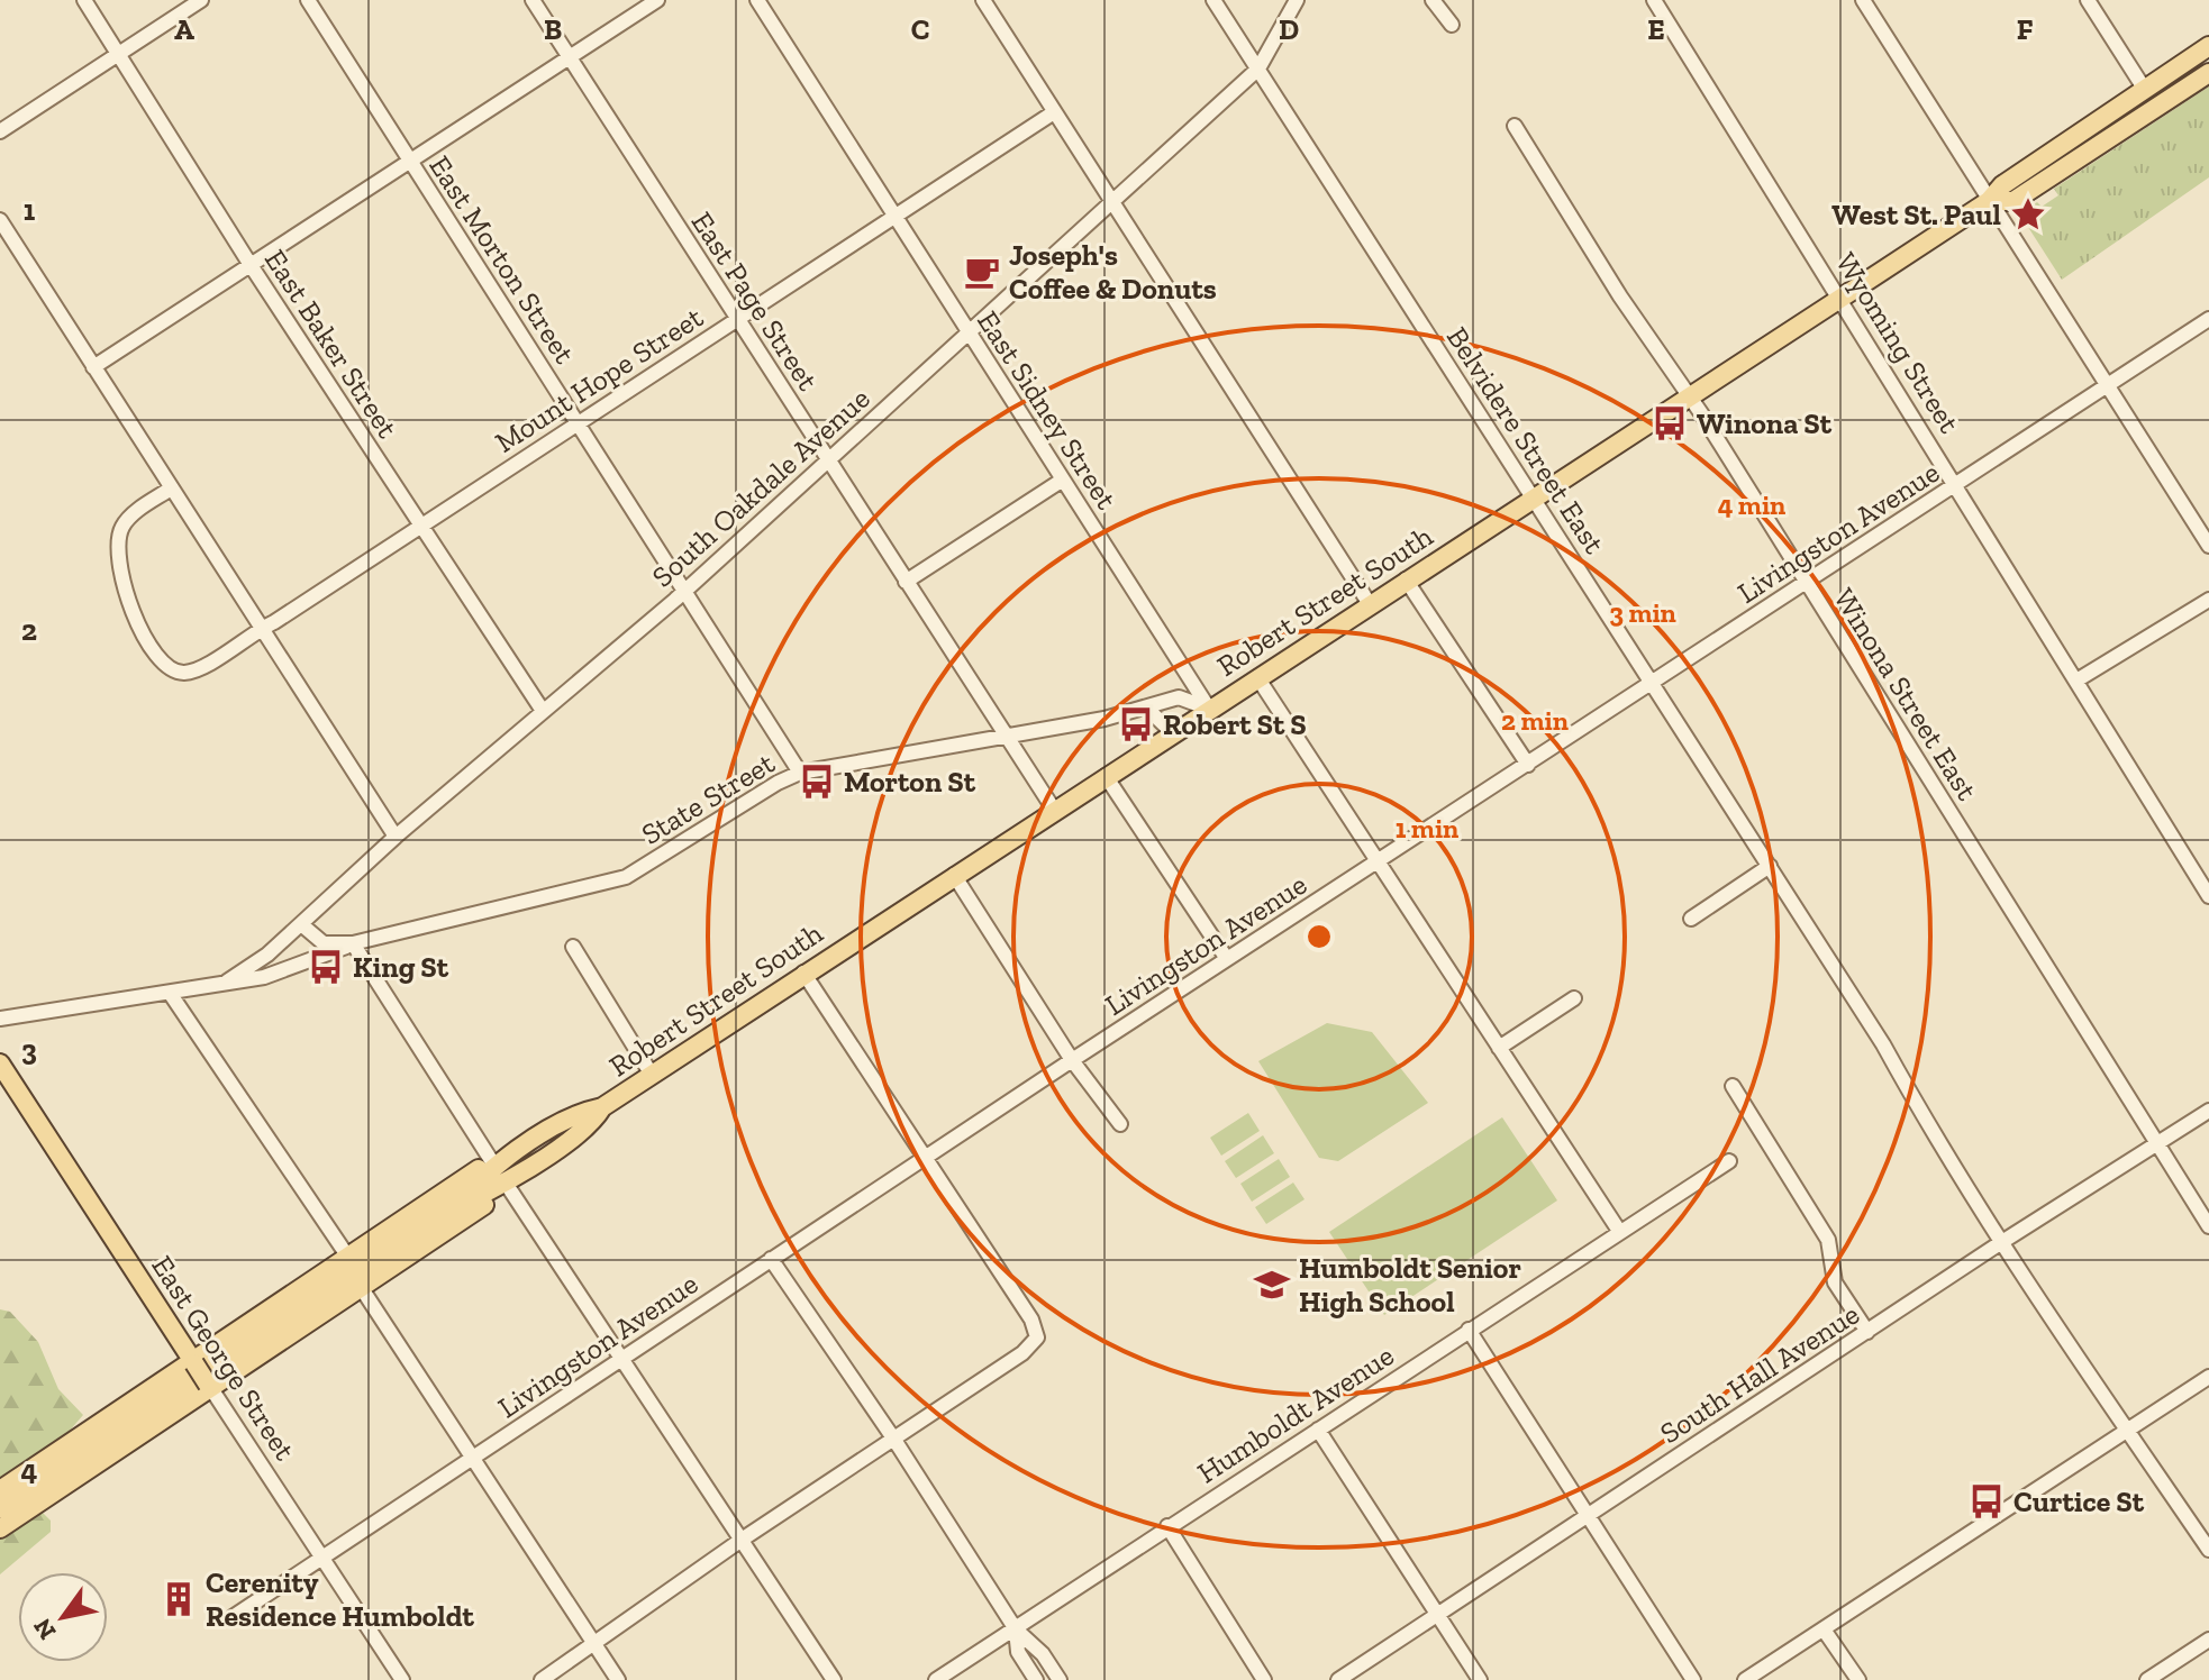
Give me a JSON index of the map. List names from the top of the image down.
{
  "streets": {
    "main road": ["Robert Street South", "East George Street"],
    "street": [
      "East Morton Street",
      "East Page Street",
      "Wyoming Street",
      "East Baker Street",
      "Mount Hope Street",
      "East Sidney Street",
      "Belvidere Street East",
      "South Oakdale Avenue",
      "Livingston Avenue",
      "Winona Street East",
      "State Street",
      "South Hall Avenue",
      "Humboldt Avenue"
    ]
  },
  "crossings": [
    ["East Morton Street", "Mount Hope Street"],
    ["East Morton Street", "South Oakdale Avenue"],
    ["East Morton Street", "State Street"],
    ["East Page Street", "Mount Hope Street"],
    ["East Page Street", "South Oakdale Avenue"],
    ["East Page Street", "Robert Street South"],
    ["East Page Street", "State Street"],
    ["Wyoming Street", "Livingston Avenue"],
    ["Wyoming Street", "Robert Street South"],
    ["East Baker Street", "Mount Hope Street"],
    ["East Baker Street", "South Oakdale Avenue"],
    ["Mount Hope Street", "East Sidney Street"],
    ["East Sidney Street", "South Oakdale Avenue"],
    ["East Sidney Street", "Robert Street South"],
    ["East Sidney Street", "State Street"],
    ["Belvidere Street East", "South Oakdale Avenue"],
    ["Belvidere Street East", "Livingston Avenue"],
    ["Belvidere Street East", "Robert Street South"],
    ["Belvidere Street East", "South Hall Avenue"],
    ["South Oakdale Avenue", "State Street"],
    ["Livingston Avenue", "Winona Street East"],
    ["Livingston Avenue", "East George Street"],
    ["Robert Street South", "Winona Street East"],
    ["Robert Street South", "State Street"],
    ["Winona Street East", "South Hall Avenue"]
  ],
  "places": {
    "place": ["West St. Paul"],
    "cafe": ["Joseph's Coffee & Donuts"],
    "bus stop": [
      "Winona St",
      "Robert St S",
      "Morton St",
      "King St",
      "Curtice St"
    ],
    "school or university": ["Humboldt Senior High School"],
    "building": ["Cerenity Residence Humboldt"]
  },
  "north": "bottom left",
  "grid": {
    "columns": [
      "A",
      "B",
      "C",
      "D",
      "E",
      "F"
    ],
    "rows": [
      "1",
      "2",
      "3",
      "4"
    ]
  },
  "rings": [
    "4 min",
    "3 min",
    "2 min",
    "1 min"
  ]
}
